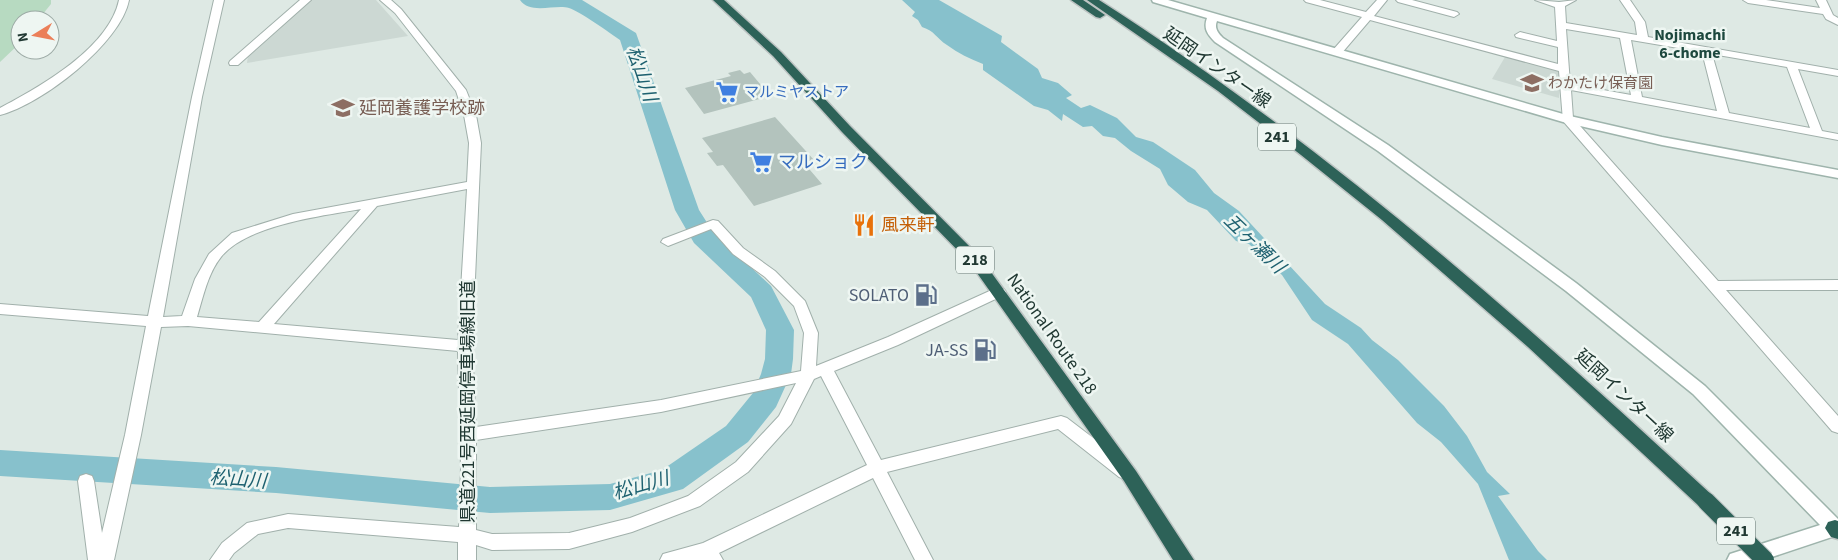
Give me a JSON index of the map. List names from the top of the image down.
{
  "streets": {
    "highway": [
      "延岡インター線",
      "241",
      "218",
      "National Route 218"
    ],
    "street": ["県道221号西延岡停車場線旧道"]
  },
  "districts": ["Nojimachi 6-chome"],
  "water": ["松山川", "五ヶ瀬川"],
  "places": {
    "school or university": ["わかたけ保育園", "延岡養護学校跡"],
    "supermarket": ["マルミヤストア", "マルショク"],
    "restaurant": ["風来軒"],
    "fuel station": ["SOLATO", "JA-SS"]
  },
  "north": "left"
}
